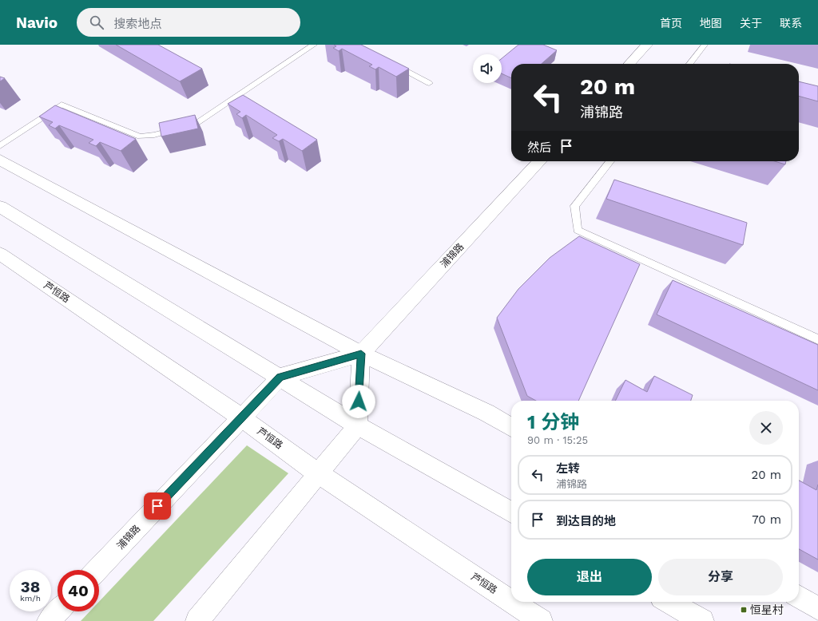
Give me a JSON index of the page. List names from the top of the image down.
{
  "streets": {
    "street": ["浦锦路", "芦恒路"]
  },
  "crossings": [
    ["浦锦路", "芦恒路"]
  ],
  "places": {
    "transit": ["恒星村"]
  },
  "page": {
    "header": "Navio",
    "search": "搜索地点",
    "nav": [
      "首页",
      "地图",
      "关于",
      "联系"
    ],
    "turn": ["20 m", "浦锦路"],
    "then": "然后",
    "heading": ["1 分钟", "90 m · 15:25"],
    "list": [
      {
        "name": "左转",
        "note": "浦锦路",
        "value": "20 m"
      },
      {
        "name": "到达目的地",
        "value": "70 m"
      }
    ],
    "buttons": ["退出", "分享"],
    "speed": "38 km/h",
    "limit": "40"
  }
}
